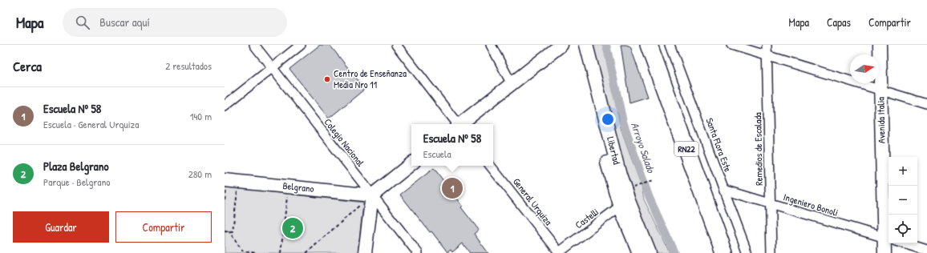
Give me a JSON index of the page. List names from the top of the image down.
{
  "streets": {
    "highway": ["RN22"],
    "street": [
      "Avenida Italia",
      "Colegio Nacional",
      "Santa Flora Este",
      "Remedios de Escalada",
      "Libertad",
      "Belgrano",
      "General Urquiza",
      "Ingeniero Bonoli",
      "Castelli"
    ]
  },
  "crossings": [
    ["Colegio Nacional", "Belgrano"],
    ["Santa Flora Este", "Ingeniero Bonoli"],
    ["Remedios de Escalada", "Ingeniero Bonoli"],
    ["Libertad", "Castelli"],
    ["General Urquiza", "Castelli"]
  ],
  "water": ["Arroyo Salado"],
  "places": ["Centro de Enseñanza Media Nro 11"],
  "north": "right",
  "page": {
    "header": "Mapa",
    "search": "Buscar aquí",
    "nav": ["Mapa", "Capas", "Compartir"],
    "heading": ["Cerca", "2 resultados"],
    "list": [
      {
        "mark": "1",
        "name": "Escuela Nº 58",
        "note": "Escuela · General Urquiza",
        "value": "140 m"
      },
      {
        "mark": "2",
        "name": "Plaza Belgrano",
        "note": "Parque · Belgrano",
        "value": "280 m"
      }
    ],
    "popup": ["Escuela Nº 58", "Escuela"],
    "map_buttons": ["+", "−"],
    "pins": ["1", "2"],
    "buttons": ["Guardar", "Compartir"]
  }
}
